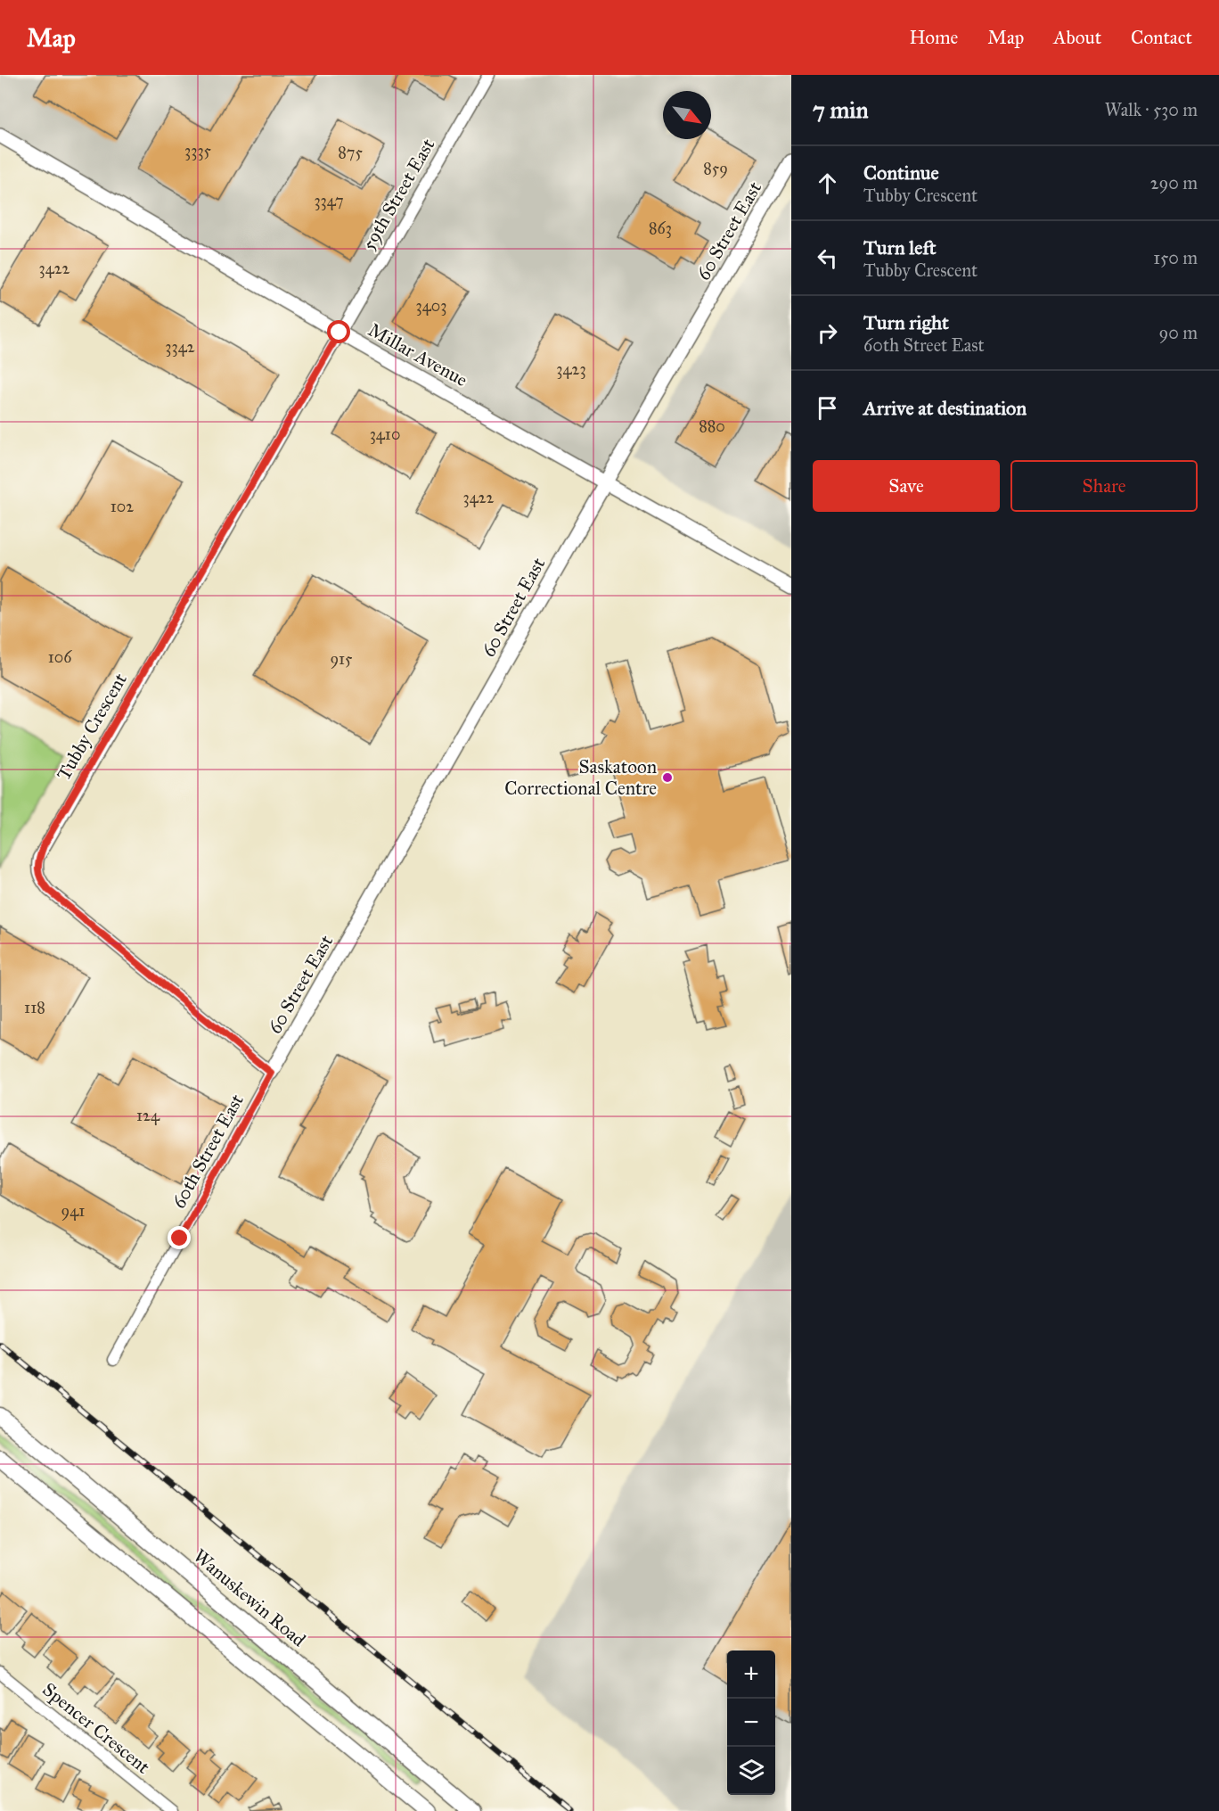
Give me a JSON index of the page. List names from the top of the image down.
{
  "streets": {
    "main road": ["Wanuskewin Road"],
    "street": [
      "59th Street East",
      "60 Street East",
      "Millar Avenue",
      "Tubby Crescent",
      "60th Street East",
      "Spencer Crescent"
    ]
  },
  "crossings": [
    ["59th Street East", "Millar Avenue"],
    ["59th Street East", "Tubby Crescent"],
    ["60 Street East", "Millar Avenue"],
    ["60 Street East", "Tubby Crescent"],
    ["60 Street East", "60th Street East"],
    ["Millar Avenue", "Tubby Crescent"],
    ["Tubby Crescent", "60th Street East"]
  ],
  "places": ["Saskatoon Correctional Centre"],
  "house_numbers": [
    "3335",
    "875",
    "859",
    "3347",
    "863",
    "3422",
    "3403",
    "3342",
    "3423",
    "880",
    "3410",
    "3422",
    "102",
    "106",
    "915",
    "118",
    "124",
    "941"
  ],
  "north": "bottom right",
  "page": {
    "header": "Map",
    "nav": [
      "Home",
      "Map",
      "About",
      "Contact"
    ],
    "heading": ["7 min", "Walk · 530 m"],
    "list": [
      ["Continue", "Tubby Crescent", "290 m"],
      ["Turn left", "Tubby Crescent", "150 m"],
      ["Turn right", "60th Street East", "90 m"],
      "Arrive at destination"
    ],
    "buttons": ["Save", "Share"],
    "map_buttons": ["+", "−"]
  }
}
